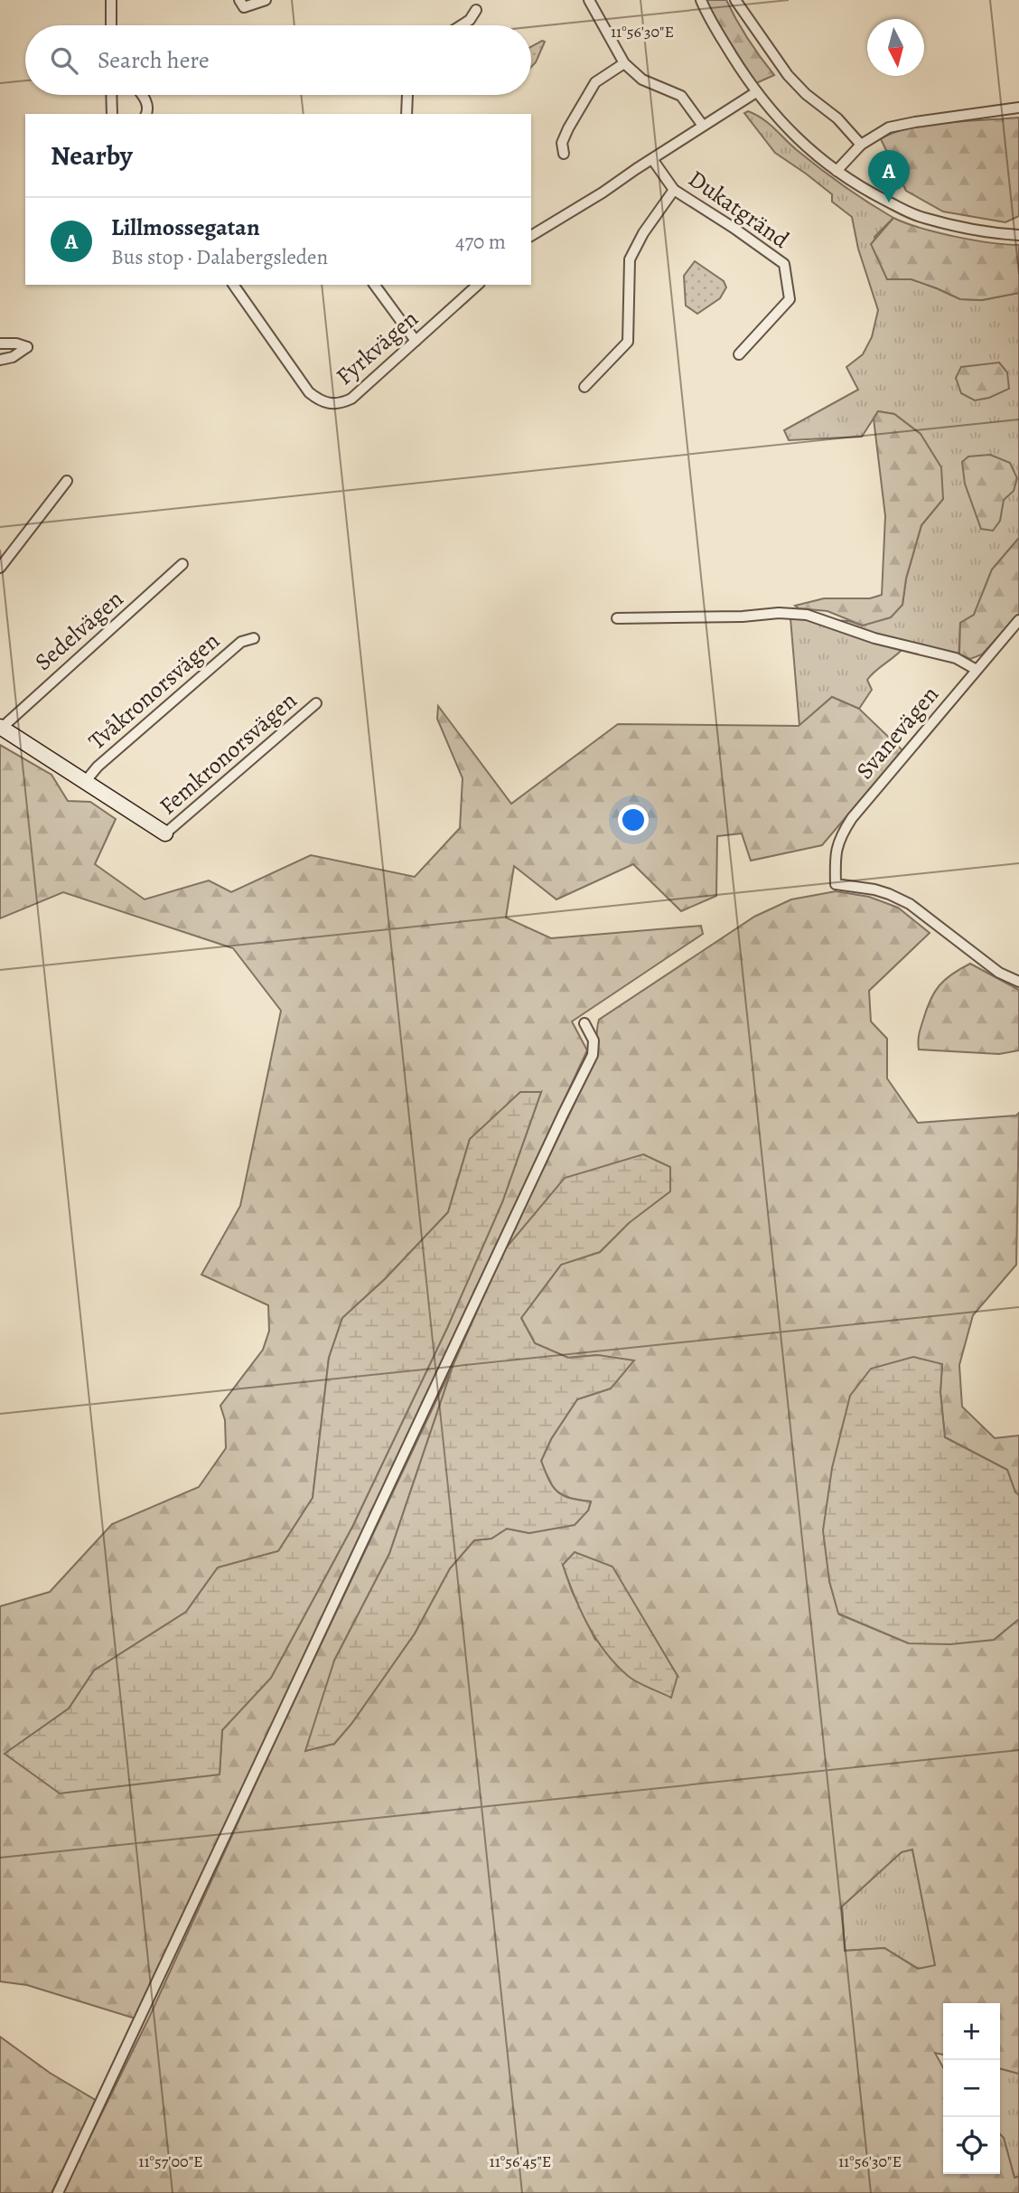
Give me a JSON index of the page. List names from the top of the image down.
{
  "streets": {
    "street": [
      "Dukatgränd",
      "Fyrkvägen",
      "Sedelvägen",
      "Tvåkronorsvägen",
      "Svanevägen",
      "Femkronorsvägen"
    ]
  },
  "north": "bottom",
  "page": {
    "search": "Search here",
    "heading": "Nearby",
    "pins": "A",
    "list": [
      {
        "mark": "A",
        "name": "Lillmossegatan",
        "note": "Bus stop · Dalabergsleden",
        "value": "470 m"
      }
    ],
    "map_buttons": ["+", "−"]
  },
  "coordinates": ["11°56'30\"E", "11°57'00\"E", "11°56'45\"E"]
}
